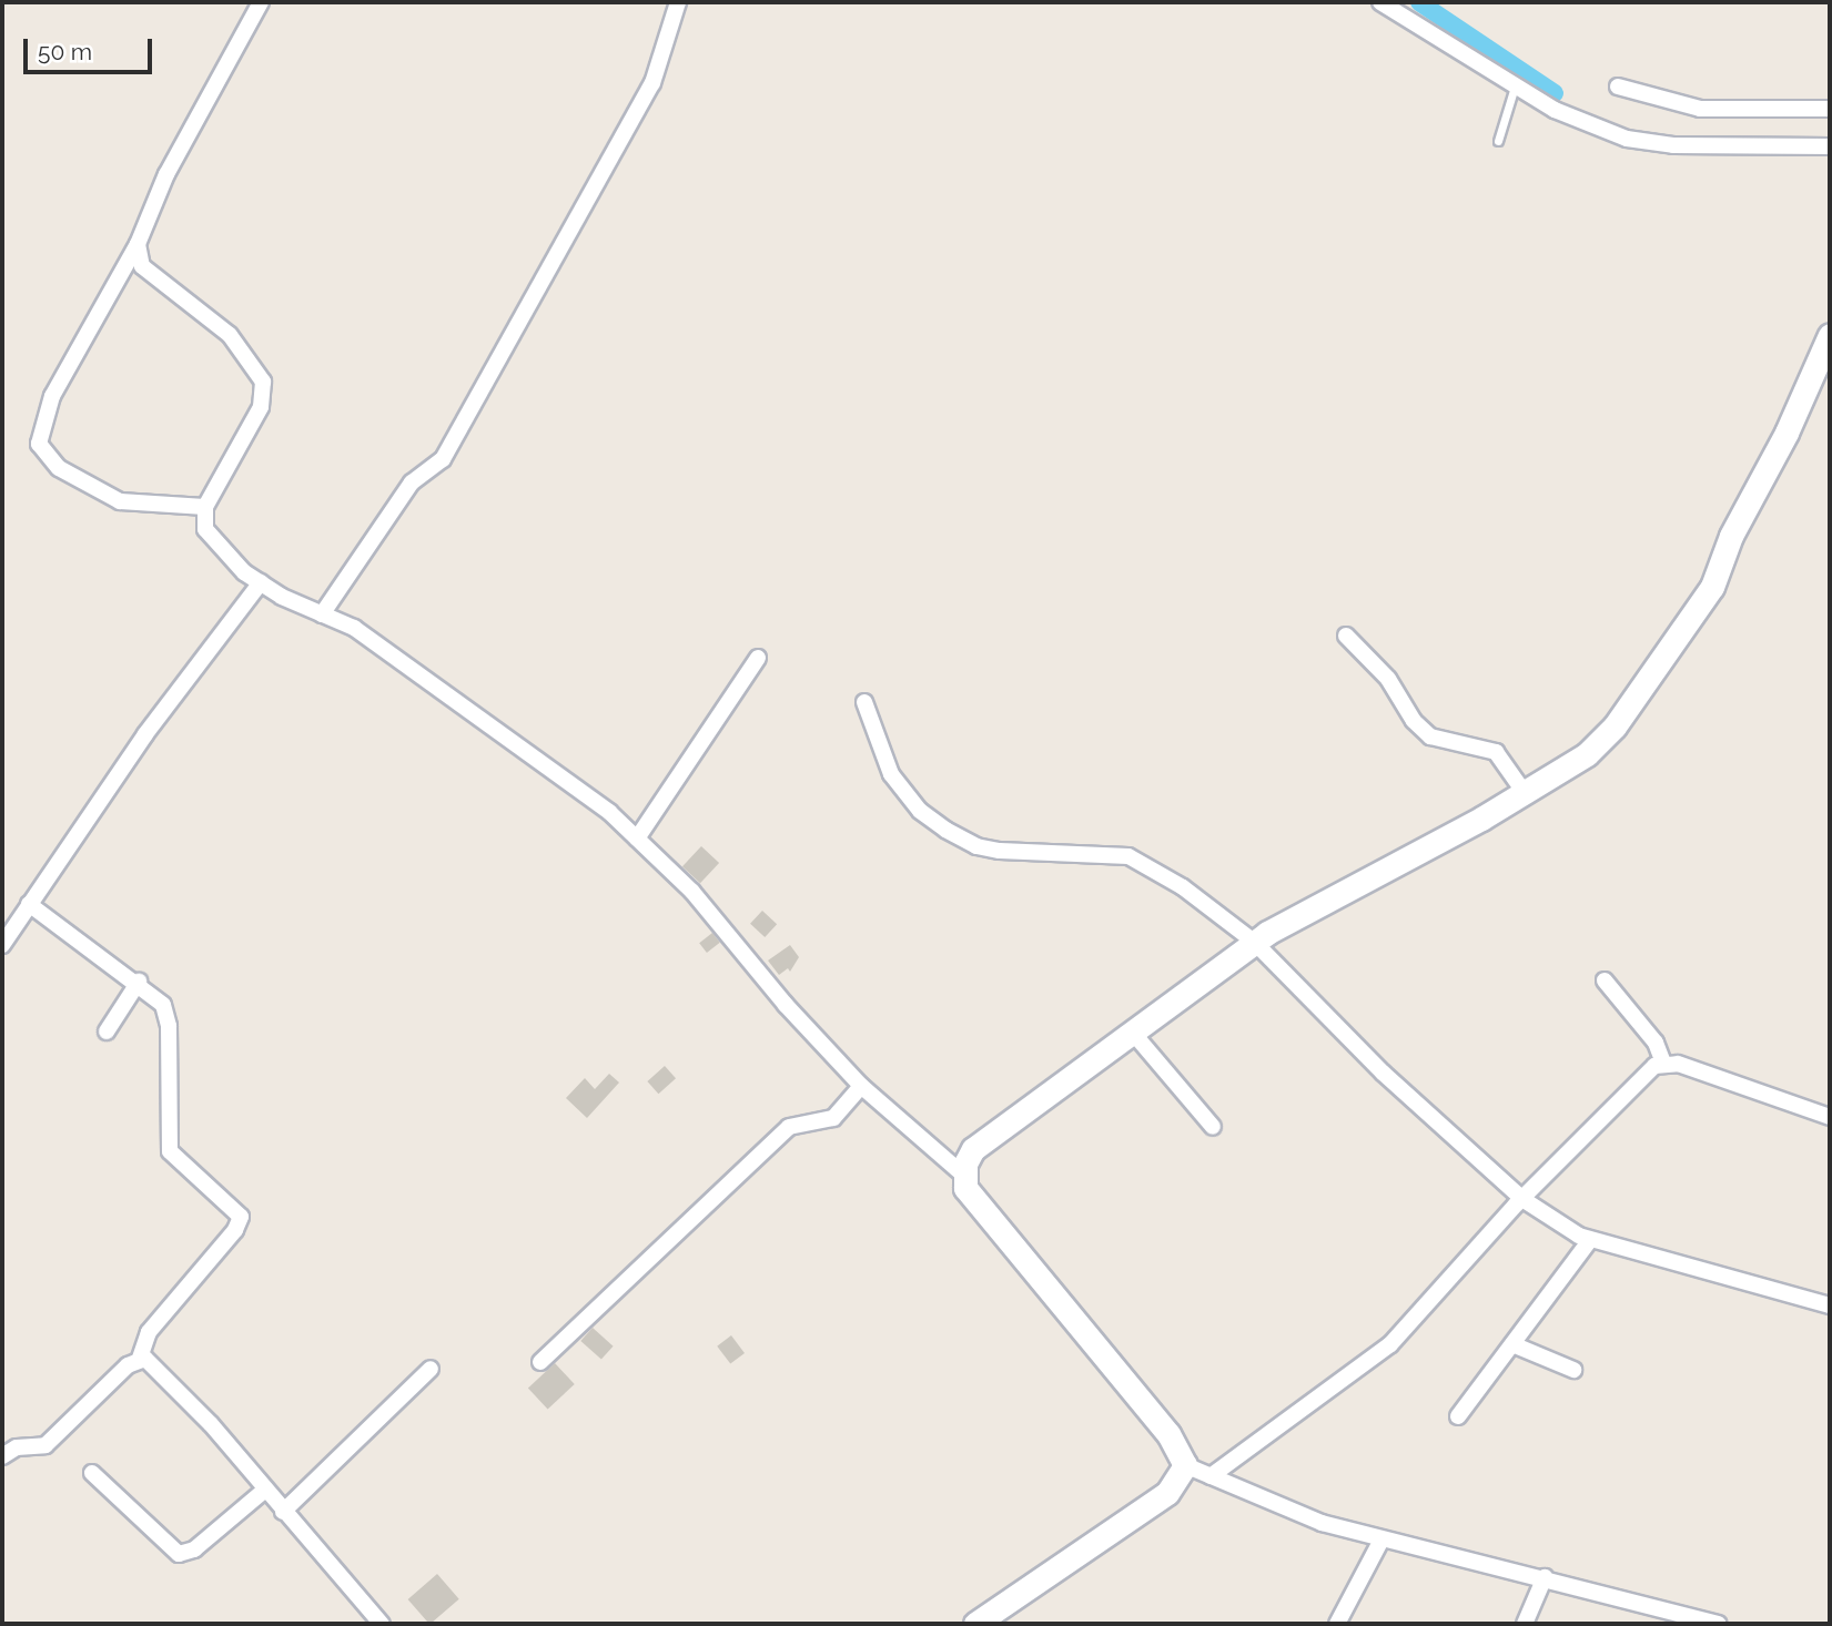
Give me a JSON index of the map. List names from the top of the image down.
{
  "scale_bar": "50 m"
}
